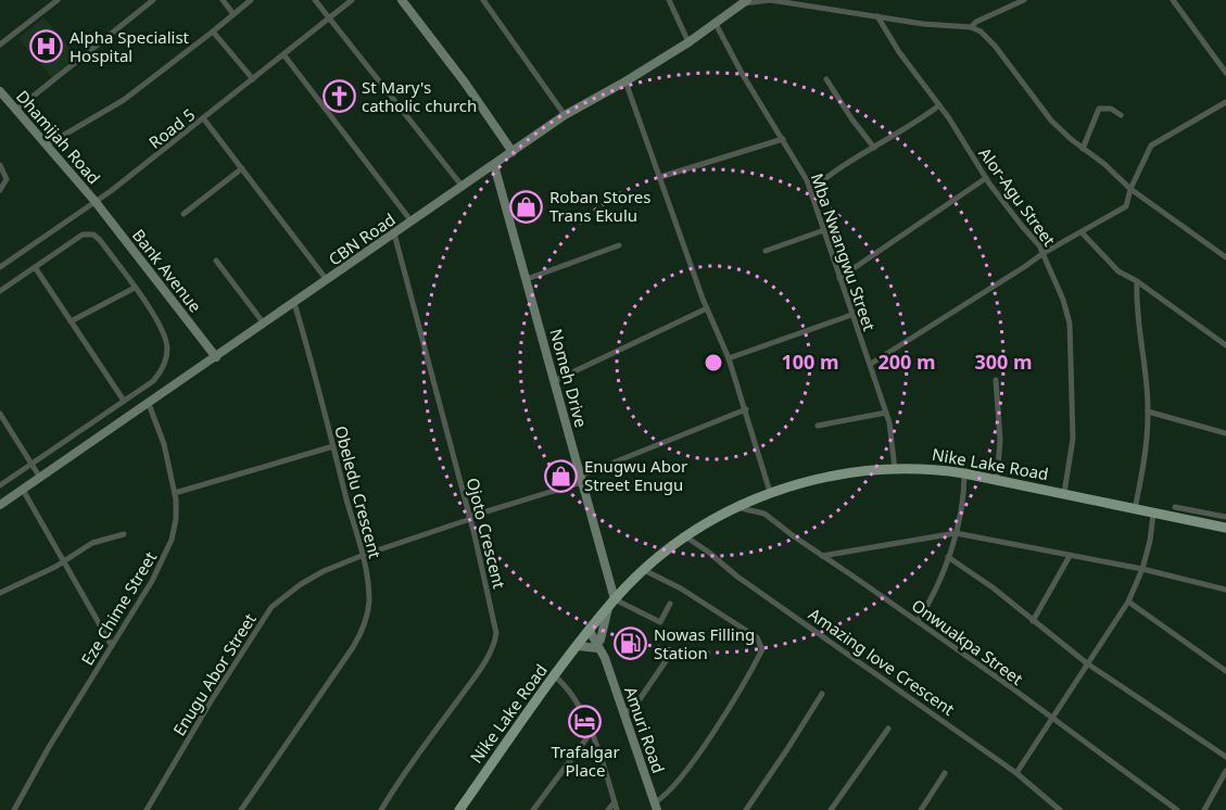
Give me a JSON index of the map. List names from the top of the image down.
{
  "streets": {
    "main road": [
      "Dhamijah Road",
      "CBN Road",
      "Bank Avenue",
      "Nomeh Drive",
      "Nike Lake Road",
      "Amuri Road"
    ],
    "street": [
      "Road 5",
      "Alor-Agu Street",
      "Mba Nwangwu Street",
      "Obeledu Crescent",
      "Ojoto Crescent",
      "Eze Chime Street",
      "Onwuakpa Street",
      "Amazing love Crescent",
      "Enugu Abor Street"
    ]
  },
  "crossings": [
    ["Road 5", "Dhamijah Road"],
    ["Road 5", "Bank Avenue"],
    ["Dhamijah Road", "Bank Avenue"],
    ["Alor-Agu Street", "Nike Lake Road"],
    ["CBN Road", "Mba Nwangwu Street"],
    ["CBN Road", "Bank Avenue"],
    ["CBN Road", "Nomeh Drive"],
    ["CBN Road", "Obeledu Crescent"],
    ["CBN Road", "Ojoto Crescent"],
    ["CBN Road", "Eze Chime Street"],
    ["Mba Nwangwu Street", "Nike Lake Road"],
    ["Nomeh Drive", "Nike Lake Road"],
    ["Nomeh Drive", "Enugu Abor Street"],
    ["Nike Lake Road", "Onwuakpa Street"],
    ["Nike Lake Road", "Amazing love Crescent"],
    ["Nike Lake Road", "Amuri Road"],
    ["Obeledu Crescent", "Enugu Abor Street"],
    ["Ojoto Crescent", "Enugu Abor Street"]
  ],
  "places": {
    "hospital": ["Alpha Specialist Hospital"],
    "church": ["St Mary's catholic church"],
    "shop": ["Roban Stores Trans Ekulu", "Enugwu Abor Street Enugu"],
    "fuel station": ["Nowas Filling Station"],
    "hotel": ["Trafalgar Place"]
  },
  "rings": ["100 m", "200 m", "300 m"]
}
